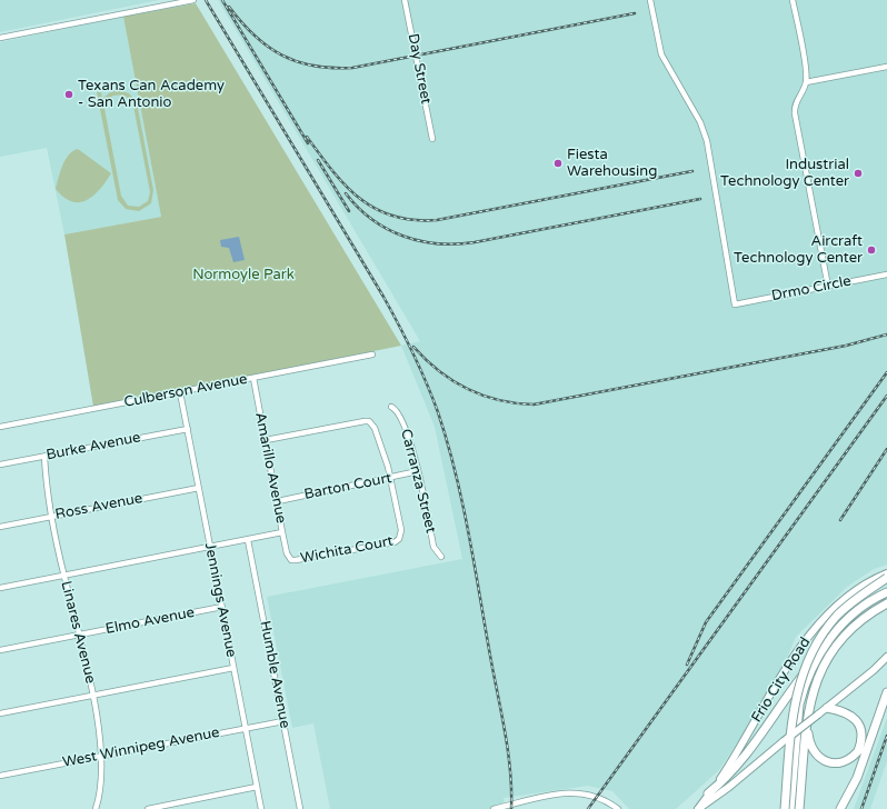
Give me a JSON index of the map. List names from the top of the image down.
{
  "streets": {
    "main road": ["Frio City Road"],
    "street": [
      "Day Street",
      "Drmo Circle",
      "Culberson Avenue",
      "Burke Avenue",
      "Amarillo Avenue",
      "Carranza Street",
      "Barton Court",
      "Ross Avenue",
      "Wichita Court",
      "Jennings Avenue",
      "Elmo Avenue",
      "Linares Avenue",
      "Humble Avenue",
      "West Winnipeg Avenue"
    ]
  },
  "crossings": [
    ["Culberson Avenue", "Amarillo Avenue"],
    ["Culberson Avenue", "Jennings Avenue"],
    ["Burke Avenue", "Jennings Avenue"],
    ["Burke Avenue", "Linares Avenue"],
    ["Amarillo Avenue", "Barton Court"],
    ["Amarillo Avenue", "Wichita Court"],
    ["Carranza Street", "Barton Court"],
    ["Barton Court", "Wichita Court"],
    ["Ross Avenue", "Jennings Avenue"],
    ["Ross Avenue", "Linares Avenue"],
    ["Jennings Avenue", "Elmo Avenue"],
    ["Jennings Avenue", "West Winnipeg Avenue"],
    ["Elmo Avenue", "Linares Avenue"],
    ["Linares Avenue", "West Winnipeg Avenue"],
    ["Humble Avenue", "West Winnipeg Avenue"]
  ],
  "parks": ["Normoyle Park"],
  "places": [
    "Texans Can Academy - San Antonio",
    "Fiesta Warehousing",
    "Industrial Technology Center",
    "Aircraft Technology Center"
  ]
}
